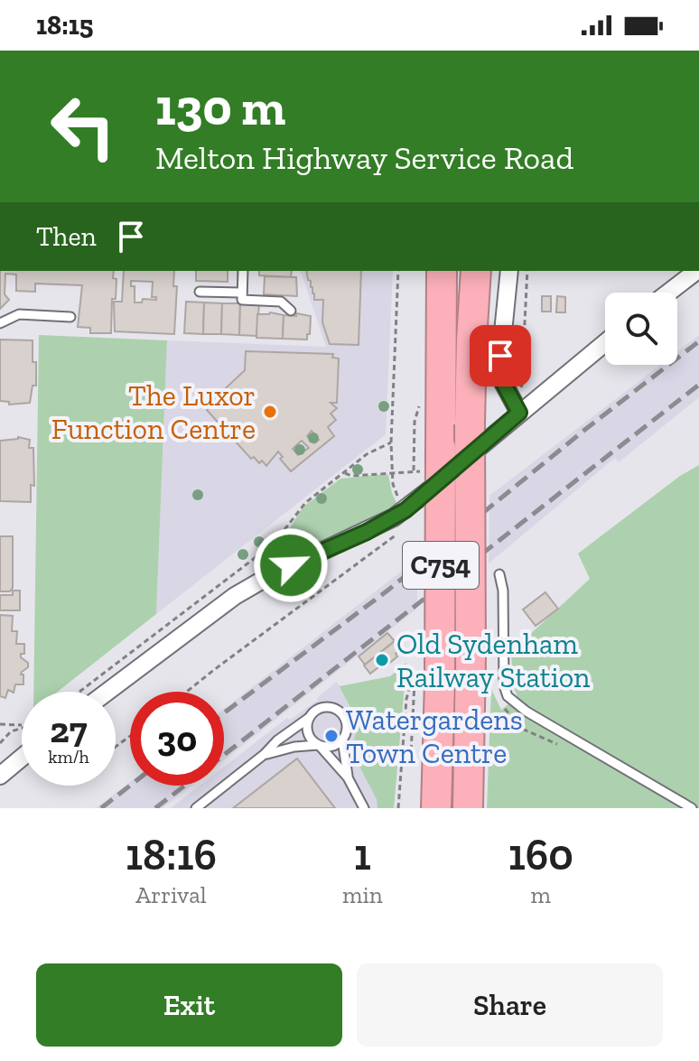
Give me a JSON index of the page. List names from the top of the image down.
{
  "streets": {
    "highway": ["C754"]
  },
  "places": ["The Luxor Function Centre", "Old Sydenham Railway Station", "Watergardens Town Centre"],
  "page": {
    "status": "18:15",
    "turn": ["130 m", "Melton Highway Service Road"],
    "then": "Then",
    "speed": "27 km/h",
    "limit": "30",
    "eta": [
      "18:16",
      "Arrival",
      "1",
      "min",
      "160",
      "m"
    ],
    "buttons": ["Exit", "Share"]
  }
}
